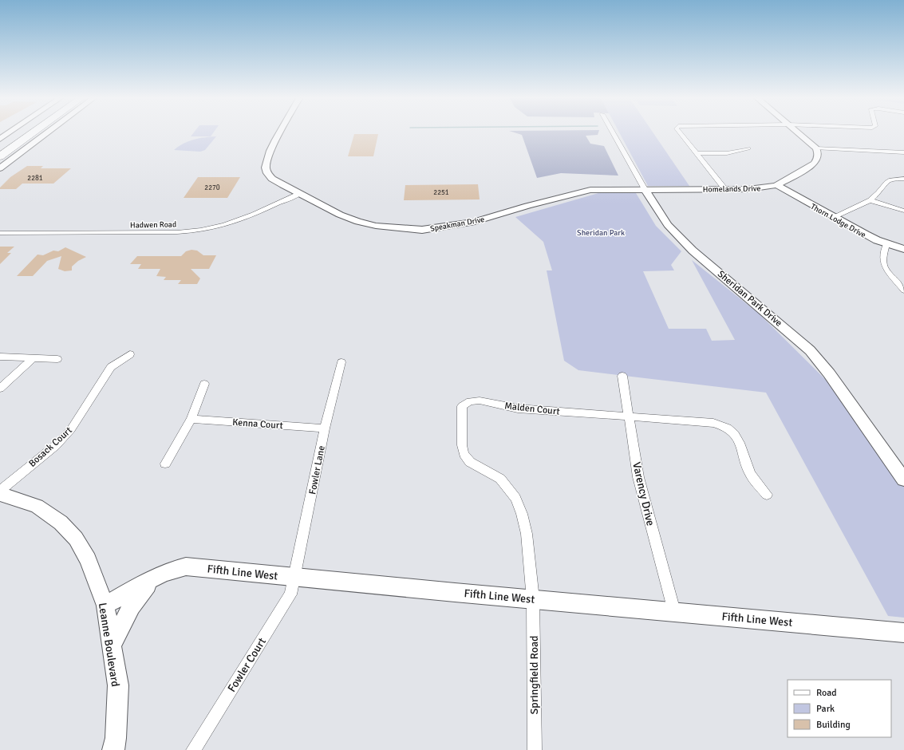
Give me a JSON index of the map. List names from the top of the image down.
{
  "streets": {
    "street": [
      "Homelands Drive",
      "Thorn Lodge Drive",
      "Speakman Drive",
      "Hadwen Road",
      "Sheridan Park Drive",
      "Malden Court",
      "Kenna Court",
      "Bosack Court",
      "Fowler Lane",
      "Varency Drive",
      "Fifth Line West",
      "Leanne Boulevard",
      "Fowler Court",
      "Springfield Road"
    ]
  },
  "crossings": [
    ["Homelands Drive", "Thorn Lodge Drive"],
    ["Homelands Drive", "Speakman Drive"],
    ["Homelands Drive", "Sheridan Park Drive"],
    ["Speakman Drive", "Hadwen Road"],
    ["Speakman Drive", "Sheridan Park Drive"],
    ["Malden Court", "Varency Drive"],
    ["Malden Court", "Fifth Line West"],
    ["Malden Court", "Springfield Road"],
    ["Kenna Court", "Fowler Lane"],
    ["Fowler Lane", "Fifth Line West"],
    ["Fowler Lane", "Fowler Court"],
    ["Varency Drive", "Fifth Line West"],
    ["Fifth Line West", "Leanne Boulevard"],
    ["Fifth Line West", "Fowler Court"],
    ["Fifth Line West", "Springfield Road"]
  ],
  "parks": ["Sheridan Park"],
  "house_numbers": ["2281", "2270", "2251"],
  "legend": ["Road", "Park", "Building"]
}
